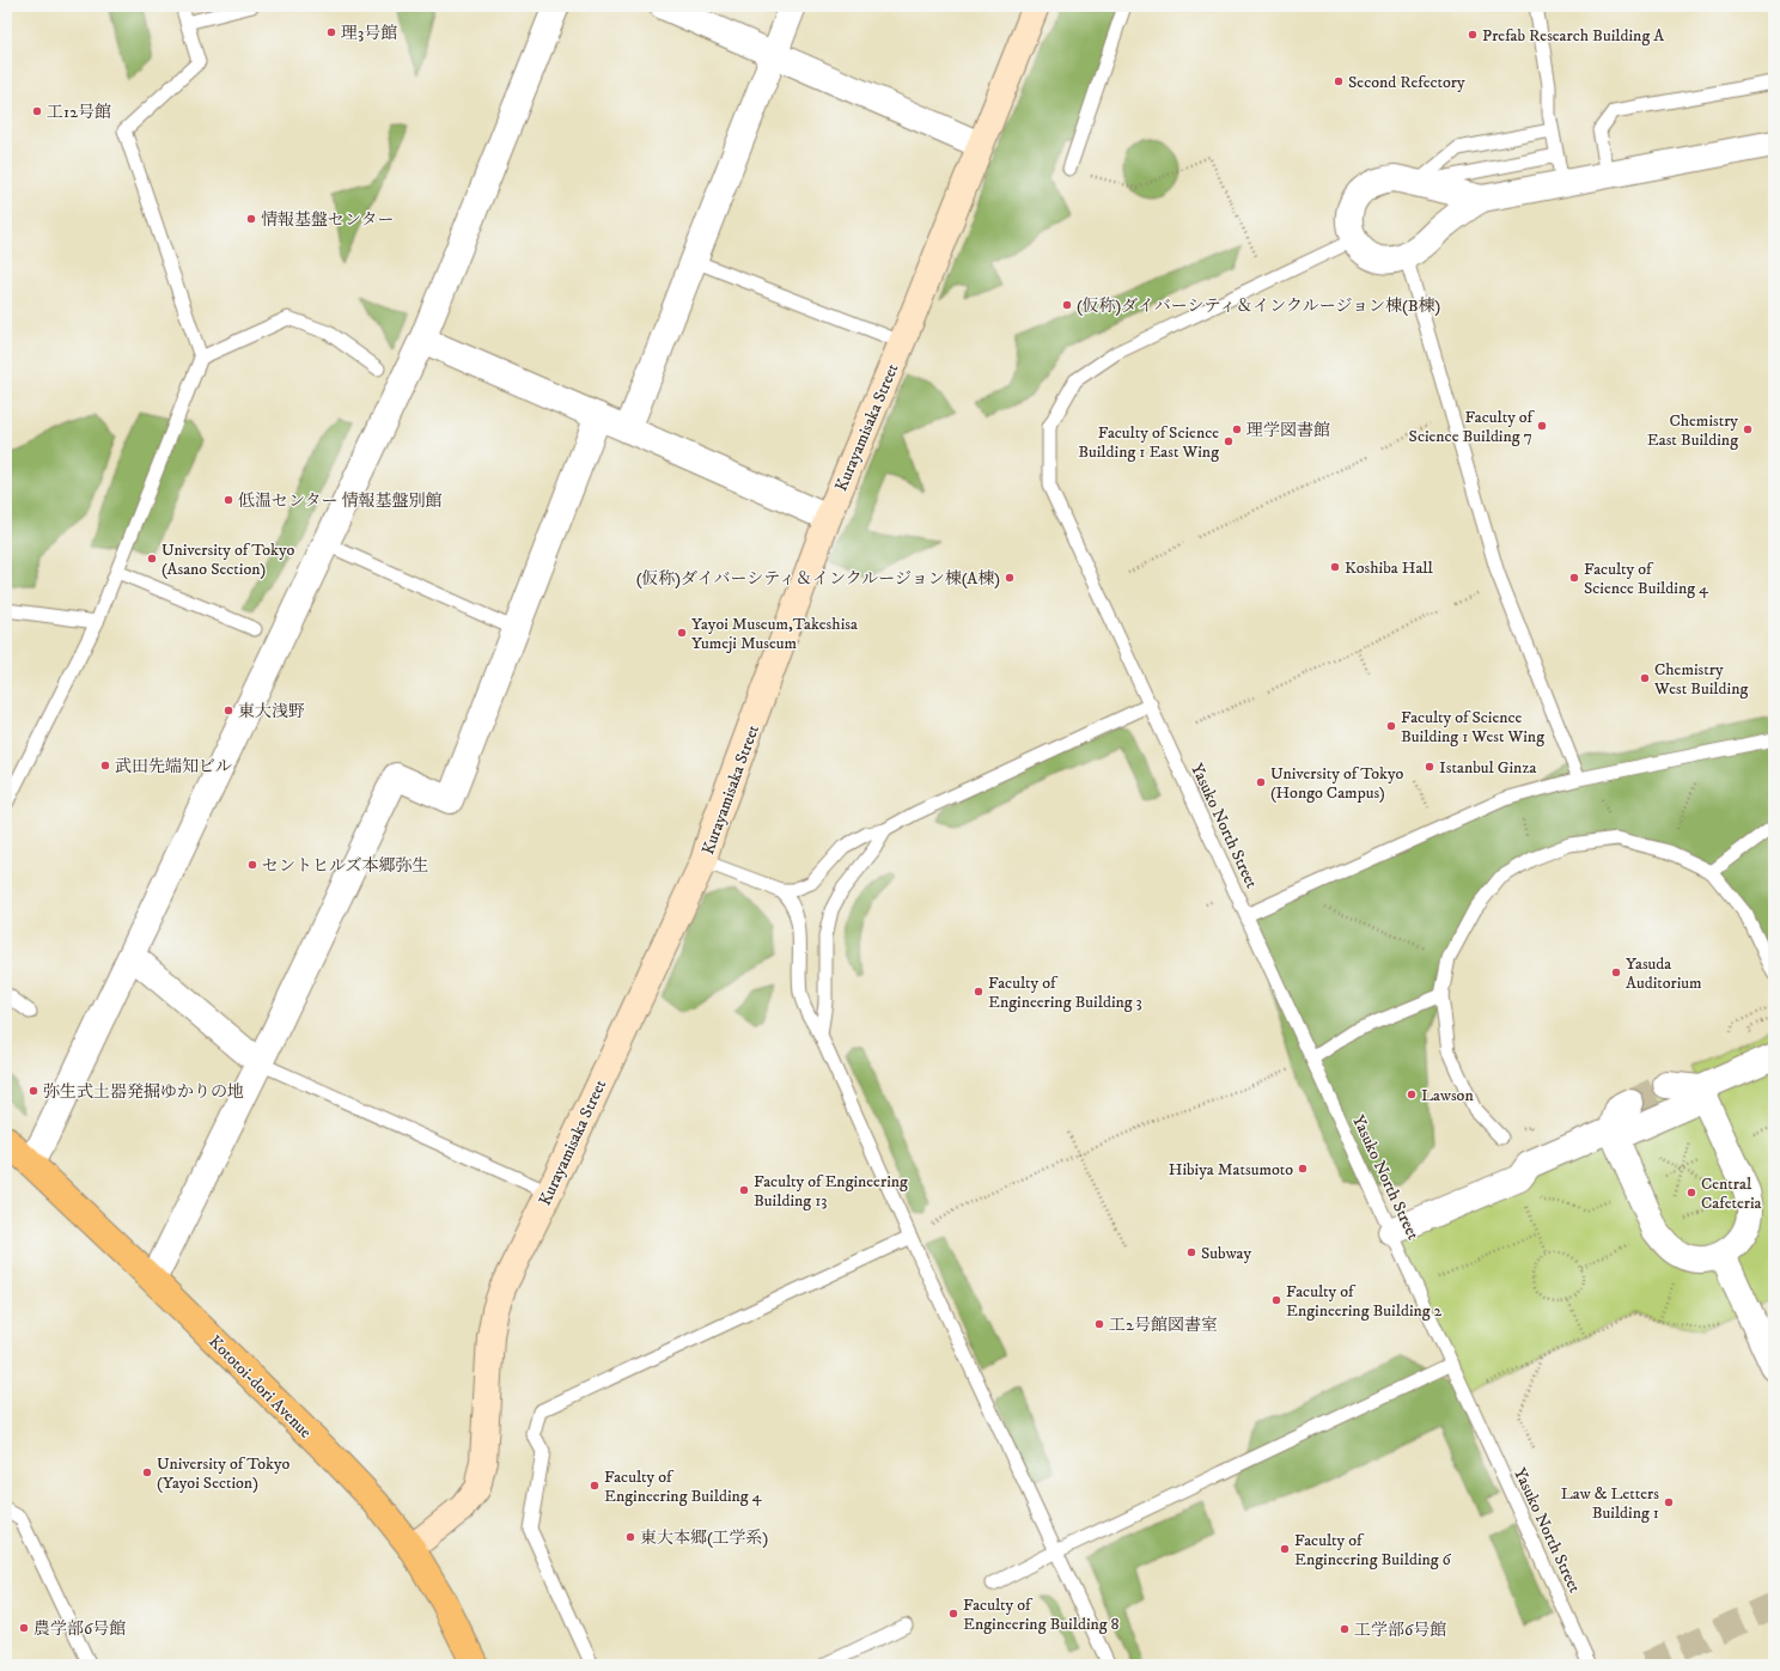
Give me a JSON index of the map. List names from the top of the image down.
{
  "streets": {
    "main road": ["Kototoi-dori Avenue"],
    "street": ["Kurayamisaka Street"],
    "lane": ["Yasuko North Street"]
  },
  "crossings": [
    ["Kurayamisaka Street", "Kototoi-dori Avenue"]
  ],
  "places": [
    "理3号館",
    "Prefab Research Building A",
    "Second Refectory",
    "工12号館",
    "情報基盤センター",
    "(仮称)ダイバーシティ＆インクルージョン棟(B棟)",
    "Faculty of Science Building 7",
    "理学図書館",
    "Chemistry East Building",
    "Faculty of Science Building 1 East Wing",
    "低温センター 情報基盤別館",
    "University of Tokyo (Asano Section)",
    "Koshiba Hall",
    "(仮称)ダイバーシティ＆インクルージョン棟(A棟)",
    "Faculty of Science Building 4",
    "Yayoi Museum,Takeshisa Yumeji Museum",
    "Chemistry West Building",
    "東大浅野",
    "Faculty of Science Building 1 West Wing",
    "武田先端知ビル",
    "Istanbul Ginza",
    "University of Tokyo (Hongo Campus)",
    "セントヒルズ本郷弥生",
    "Yasuda Auditorium",
    "Faculty of Engineering Building 3",
    "弥生式土器発掘ゆかりの地",
    "Lawson",
    "Hibiya Matsumoto",
    "Faculty of Engineering Building 13",
    "Central Cafeteria",
    "Subway",
    "Faculty of Engineering Building 2",
    "工2号館図書室",
    "University of Tokyo (Yayoi Section)",
    "Faculty of Engineering Building 4",
    "Law & Letters Building 1",
    "東大本郷(工学系)",
    "Faculty of Engineering Building 6",
    "Faculty of Engineering Building 8",
    "農学部6号館",
    "工学部6号館"
  ]
}
